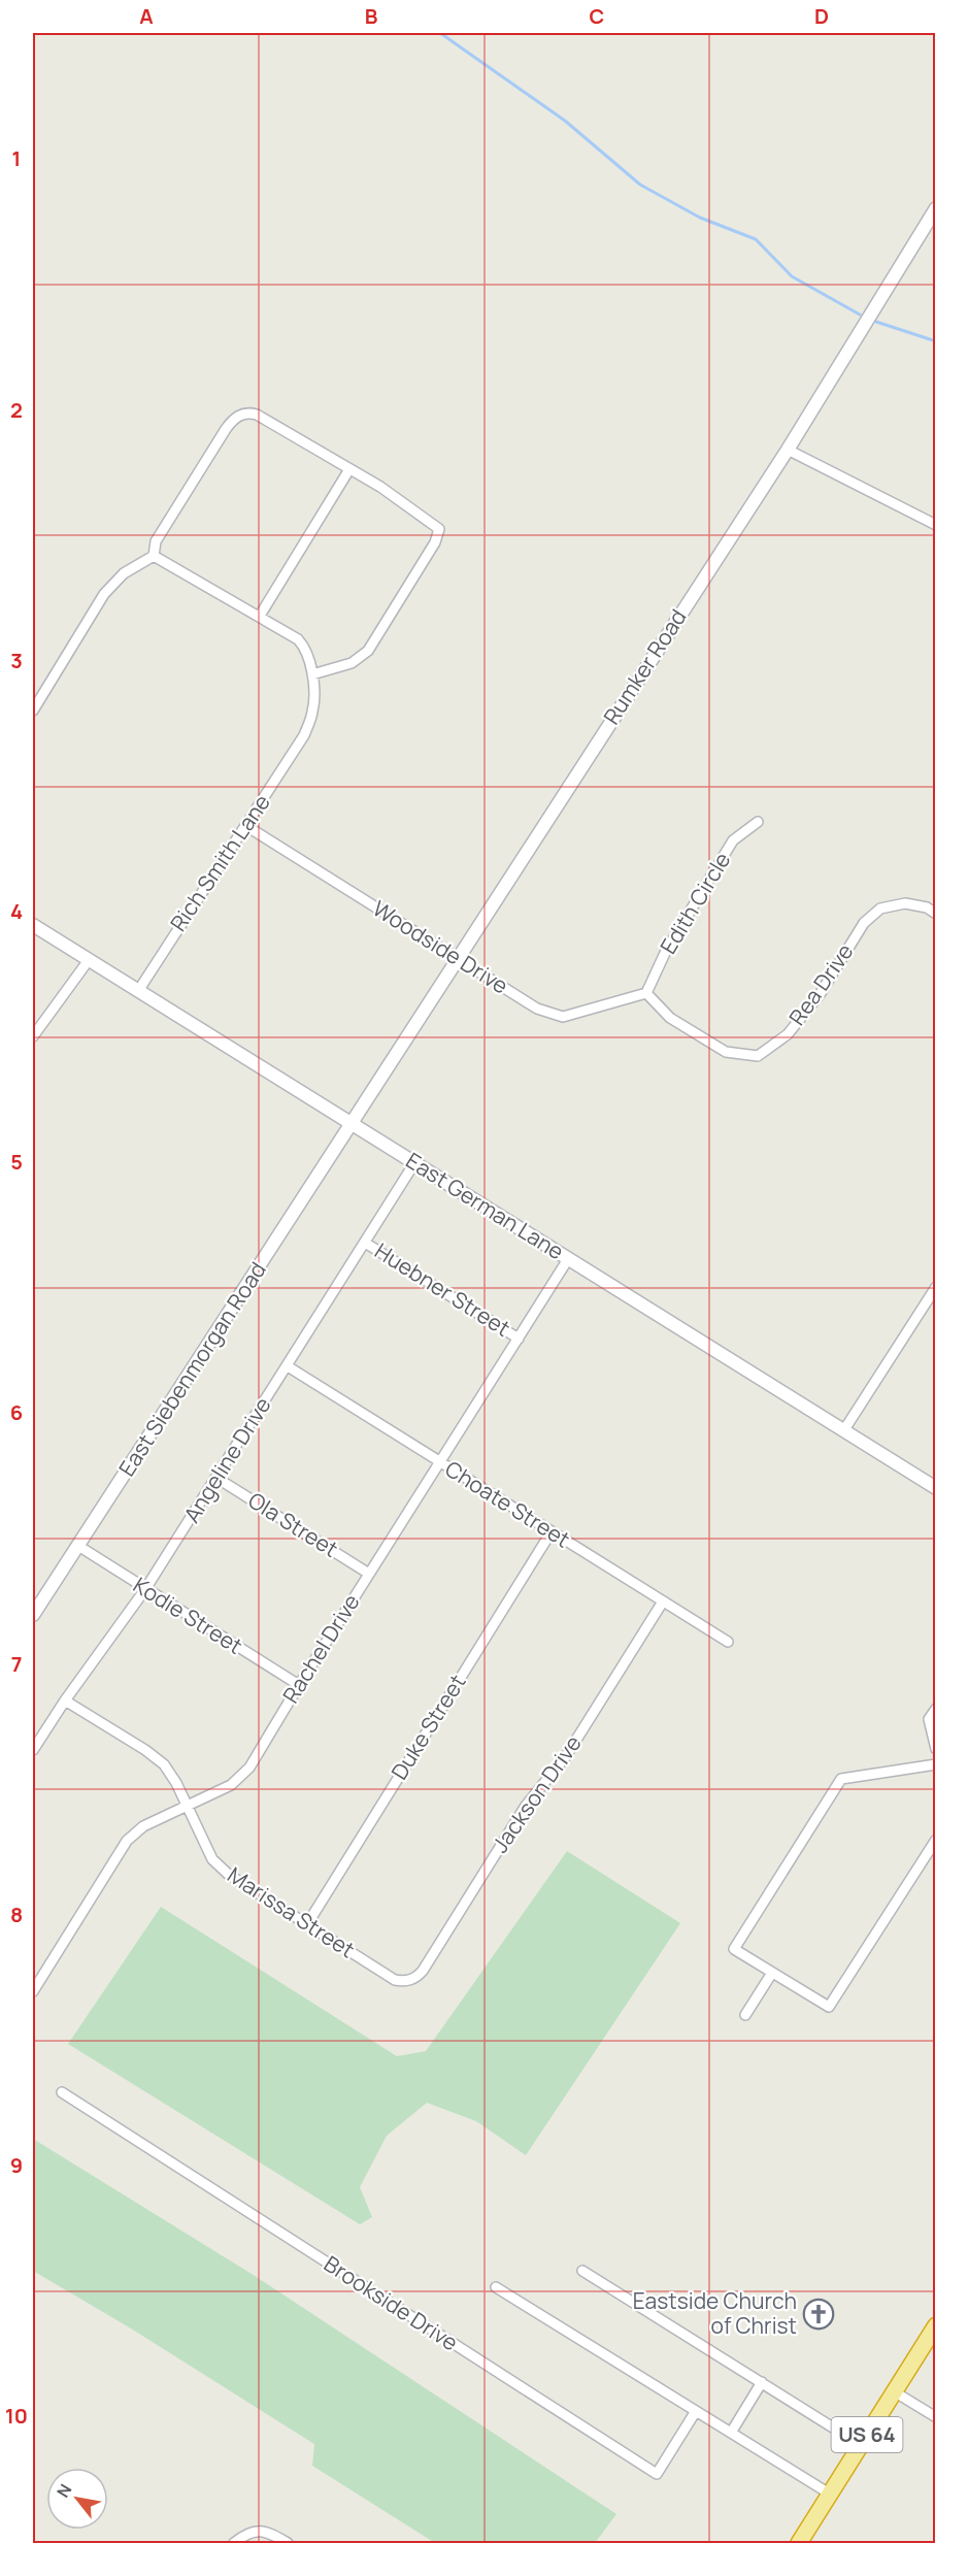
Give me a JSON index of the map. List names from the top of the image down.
{
  "streets": {
    "highway": ["US 64"],
    "street": [
      "Rumker Road",
      "Rich Smith Lane",
      "Edith Circle",
      "Woodside Drive",
      "Rea Drive",
      "East German Lane",
      "Huebner Street",
      "East Siebenmorgan Road",
      "Angeline Drive",
      "Choate Street",
      "Ola Street",
      "Kodie Street",
      "Rachel Drive",
      "Duke Street",
      "Jackson Drive",
      "Marissa Street",
      "Brookside Drive"
    ]
  },
  "crossings": [
    ["Rumker Road", "Woodside Drive"],
    ["Rumker Road", "East German Lane"],
    ["Rumker Road", "East Siebenmorgan Road"],
    ["Rich Smith Lane", "Woodside Drive"],
    ["Rich Smith Lane", "East German Lane"],
    ["Edith Circle", "Woodside Drive"],
    ["Edith Circle", "Rea Drive"],
    ["Woodside Drive", "Rea Drive"],
    ["East German Lane", "East Siebenmorgan Road"],
    ["East German Lane", "Angeline Drive"],
    ["East German Lane", "Rachel Drive"],
    ["Huebner Street", "Angeline Drive"],
    ["Huebner Street", "Rachel Drive"],
    ["East Siebenmorgan Road", "Kodie Street"],
    ["Angeline Drive", "Choate Street"],
    ["Angeline Drive", "Ola Street"],
    ["Angeline Drive", "Kodie Street"],
    ["Angeline Drive", "Marissa Street"],
    ["Choate Street", "Rachel Drive"],
    ["Choate Street", "Duke Street"],
    ["Choate Street", "Jackson Drive"],
    ["Ola Street", "Rachel Drive"],
    ["Kodie Street", "Rachel Drive"],
    ["Rachel Drive", "Marissa Street"],
    ["Duke Street", "Marissa Street"],
    ["Jackson Drive", "Marissa Street"]
  ],
  "places": {
    "church": ["Eastside Church of Christ"]
  },
  "north": "top left",
  "grid": {
    "columns": [
      "A",
      "B",
      "C",
      "D"
    ],
    "rows": [
      "1",
      "2",
      "3",
      "4",
      "5",
      "6",
      "7",
      "8",
      "9",
      "10"
    ]
  }
}
